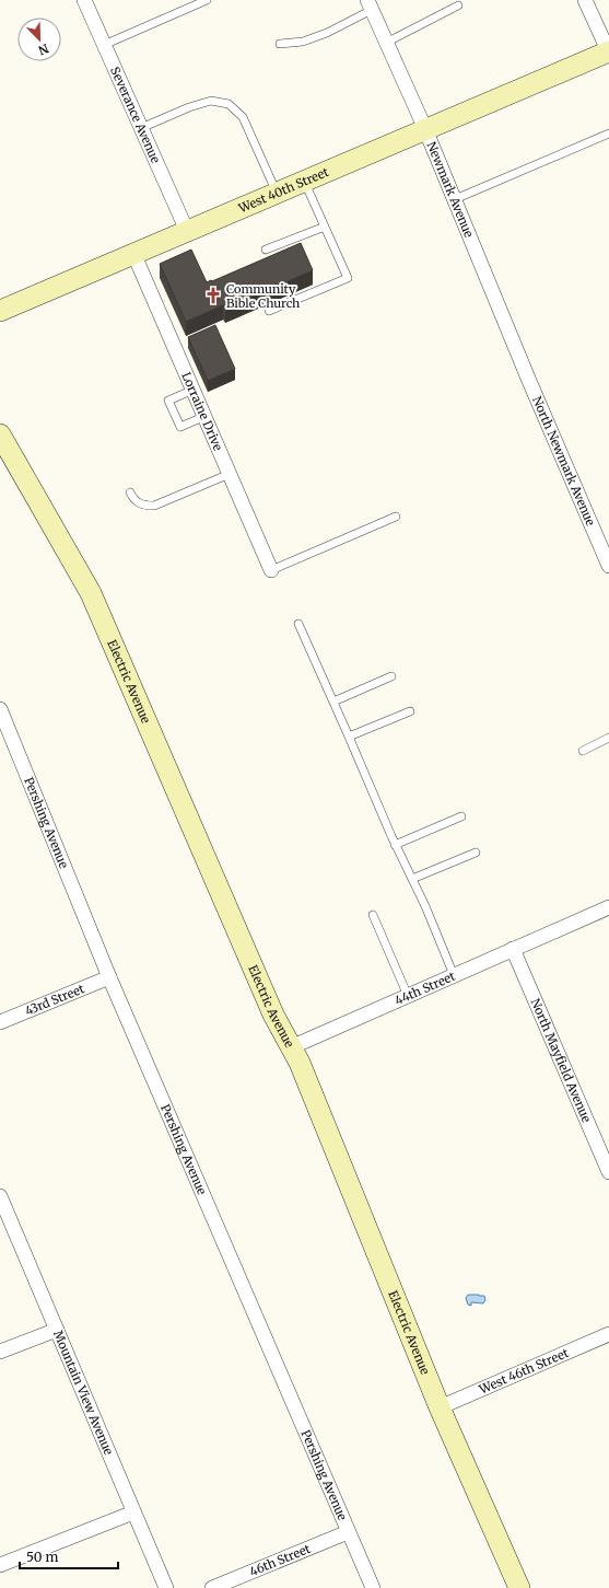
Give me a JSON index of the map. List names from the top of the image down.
{
  "streets": {
    "main road": ["West 40th Street", "Electric Avenue"],
    "street": [
      "Severance Avenue",
      "Newmark Avenue",
      "Lorraine Drive",
      "North Newmark Avenue",
      "Pershing Avenue",
      "44th Street",
      "43rd Street",
      "North Mayfield Avenue",
      "West 46th Street",
      "Mountain View Avenue",
      "46th Street"
    ]
  },
  "crossings": [
    ["Severance Avenue", "West 40th Street"],
    ["West 40th Street", "Newmark Avenue"],
    ["West 40th Street", "Lorraine Drive"],
    ["Newmark Avenue", "North Newmark Avenue"],
    ["Electric Avenue", "44th Street"],
    ["Electric Avenue", "West 46th Street"],
    ["Pershing Avenue", "43rd Street"],
    ["Pershing Avenue", "46th Street"],
    ["44th Street", "North Mayfield Avenue"]
  ],
  "places": {
    "church": ["Community Bible Church"]
  },
  "scale_bar": "50 m",
  "north": "bottom right"
}
